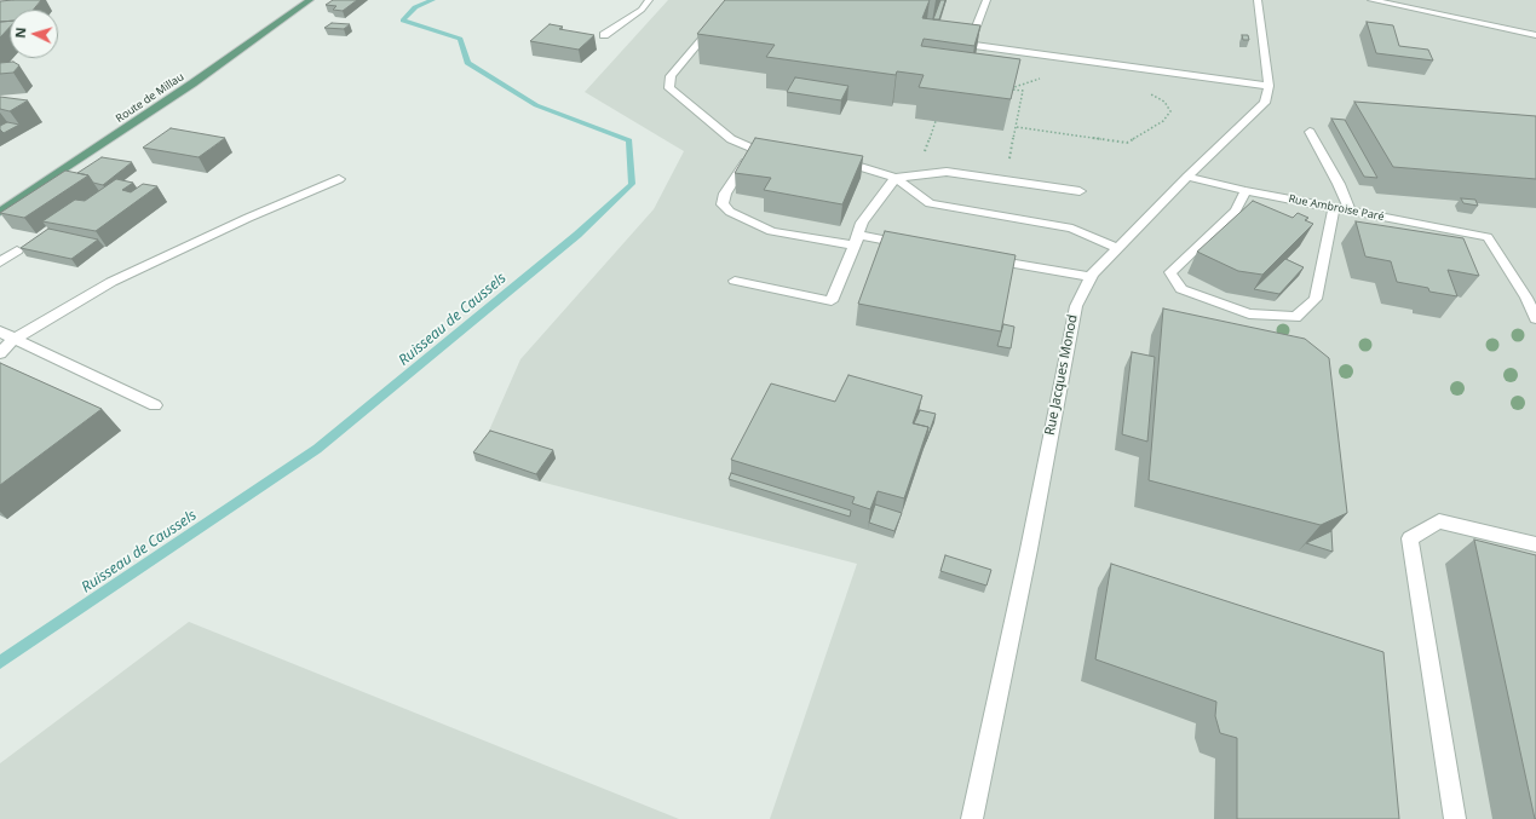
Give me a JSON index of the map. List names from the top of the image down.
{
  "streets": {
    "main road": ["Route de Millau"],
    "street": ["Rue Ambroise Paré", "Rue Jacques Monod"]
  },
  "crossings": [
    ["Rue Ambroise Paré", "Rue Jacques Monod"]
  ],
  "water": ["Ruisseau de Caussels"],
  "north": "left"
}
